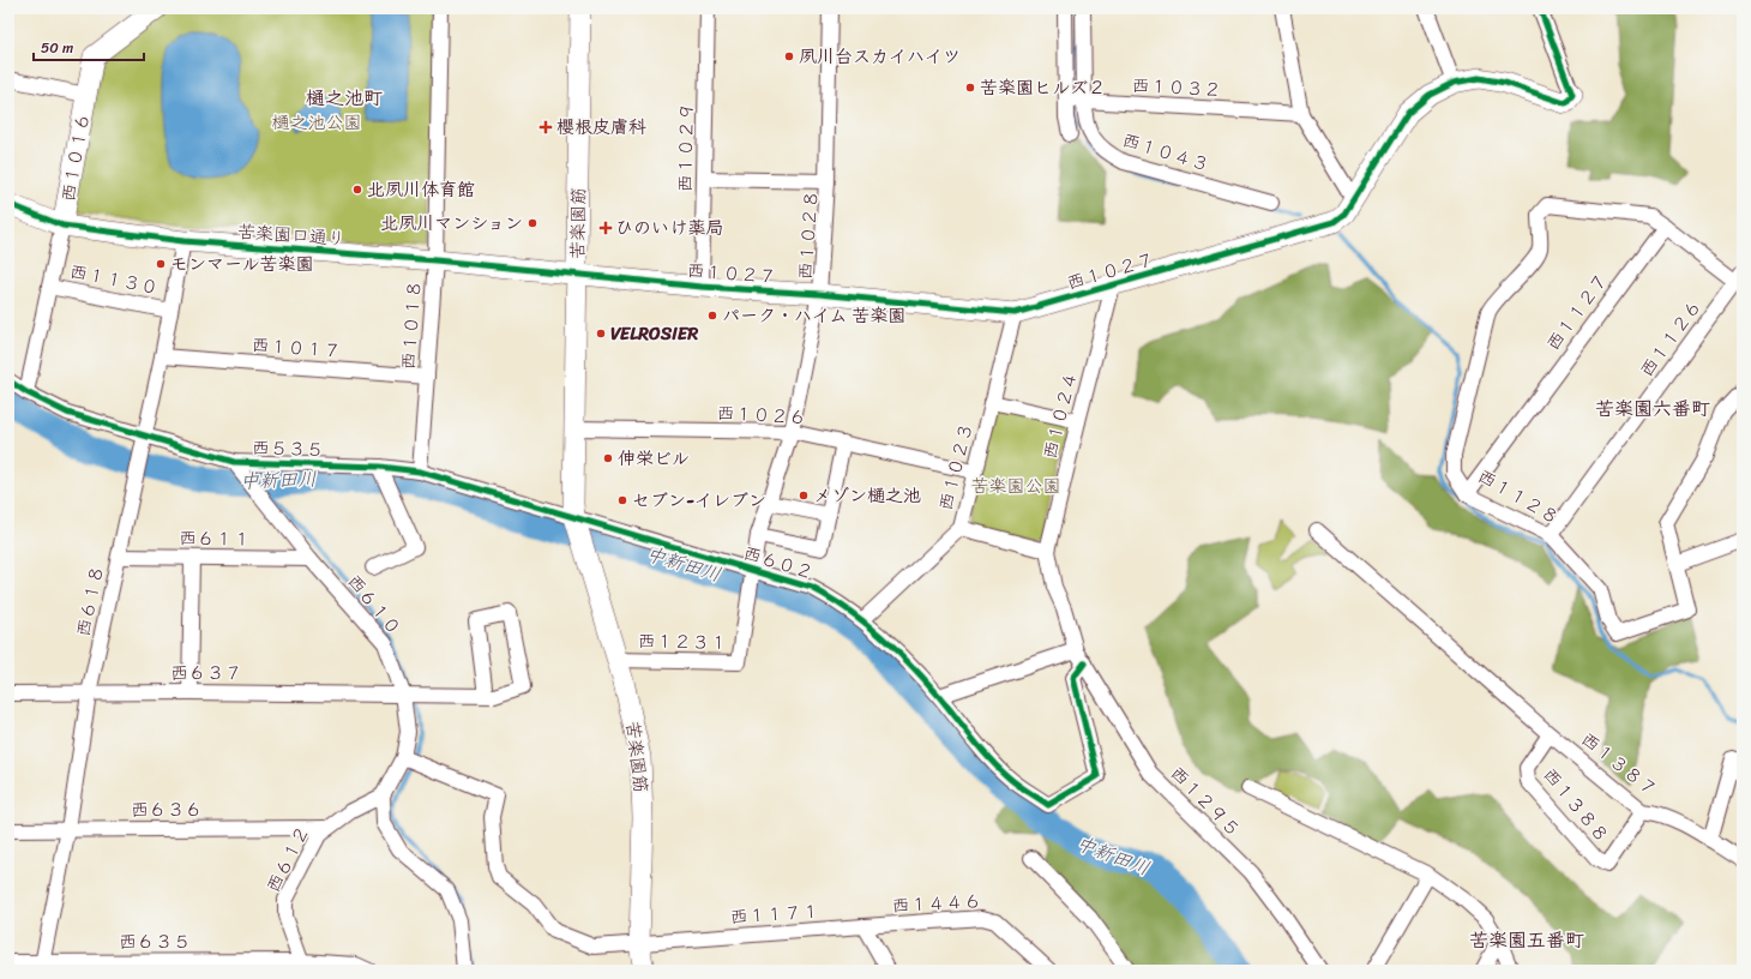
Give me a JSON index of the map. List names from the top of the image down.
{
  "streets": {
    "street": [
      "西１０３２",
      "西１０２９",
      "西１０４３",
      "西１０１６",
      "苦楽園筋",
      "苦楽園口通り",
      "西１０２８",
      "西１０２７",
      "西１１３０",
      "西１１２７",
      "西１０１８",
      "西１１２６",
      "西１０１７",
      "西１０２６",
      "西１０２４",
      "西５３５",
      "西１０２３",
      "西１１２８",
      "西６１１",
      "西６０２",
      "西６１８",
      "西６１０",
      "西１２３１",
      "西６３７",
      "西１３８７",
      "西１２９５",
      "西１３８８",
      "西６３６",
      "西６１２",
      "西１４４６",
      "西１１７１",
      "西６３５"
    ]
  },
  "crossings": [
    ["西１０３２", "西１０４３"],
    ["西１０２９", "西１０２７"],
    ["西１０１６", "苦楽園口通り"],
    ["西１０１６", "西１１３０"],
    ["西１０１６", "西５３５"],
    ["苦楽園筋", "苦楽園口通り"],
    ["苦楽園筋", "西１０２７"],
    ["苦楽園筋", "西１０２６"],
    ["苦楽園筋", "西５３５"],
    ["苦楽園筋", "西６０２"],
    ["苦楽園筋", "西１２３１"],
    ["苦楽園筋", "西１１７１"],
    ["苦楽園口通り", "西１０２７"],
    ["苦楽園口通り", "西１０１８"],
    ["苦楽園口通り", "西６１８"],
    ["西１０２８", "西１０２７"],
    ["西１０２８", "西１０２６"],
    ["西１０２８", "西６０２"],
    ["西１０２８", "西１２３１"],
    ["西１０２７", "西１０２４"],
    ["西１０２７", "西１０２３"],
    ["西１１３０", "西６１８"],
    ["西１１２７", "西１１２８"],
    ["西１０１８", "西１０１７"],
    ["西１０１８", "西５３５"],
    ["西１１２６", "西１１２８"],
    ["西１０１７", "西６１８"],
    ["西１０２６", "西１０２３"],
    ["西５３５", "西６０２"],
    ["西５３５", "西６１８"],
    ["西５３５", "西６１０"],
    ["西１０２３", "西６０２"],
    ["西６１１", "西６１８"],
    ["西６１１", "西６１０"],
    ["西６０２", "西１２３１"],
    ["西６０２", "西１２９５"],
    ["西６１８", "西６３７"],
    ["西６１８", "西６３６"],
    ["西６１８", "西６３５"],
    ["西６１０", "西６３７"],
    ["西６１０", "西６１２"],
    ["西６１０", "西１１７１"],
    ["西１３８７", "西１３８８"],
    ["西６３６", "西６１２"],
    ["西６１２", "西６３５"],
    ["西１４４６", "西１１７１"]
  ],
  "districts": ["樋之池町", "苦楽園六番町", "苦楽園五番町"],
  "water": ["中新田川"],
  "parks": ["樋之池公園", "苦楽園公園"],
  "places": {
    "other": [
      "夙川台スカイハイツ",
      "苦楽園ヒルズ２",
      "北夙川体育館",
      "北夙川マンション",
      "モンマール苦楽園",
      "パーク・ハイム 苦楽園",
      "VELROSIER",
      "伸栄ビル",
      "メゾン樋之池",
      "セブン-イレブン"
    ],
    "health": ["櫻根皮膚科", "ひのいけ薬局"]
  },
  "scale_bar": "50 m"
}
